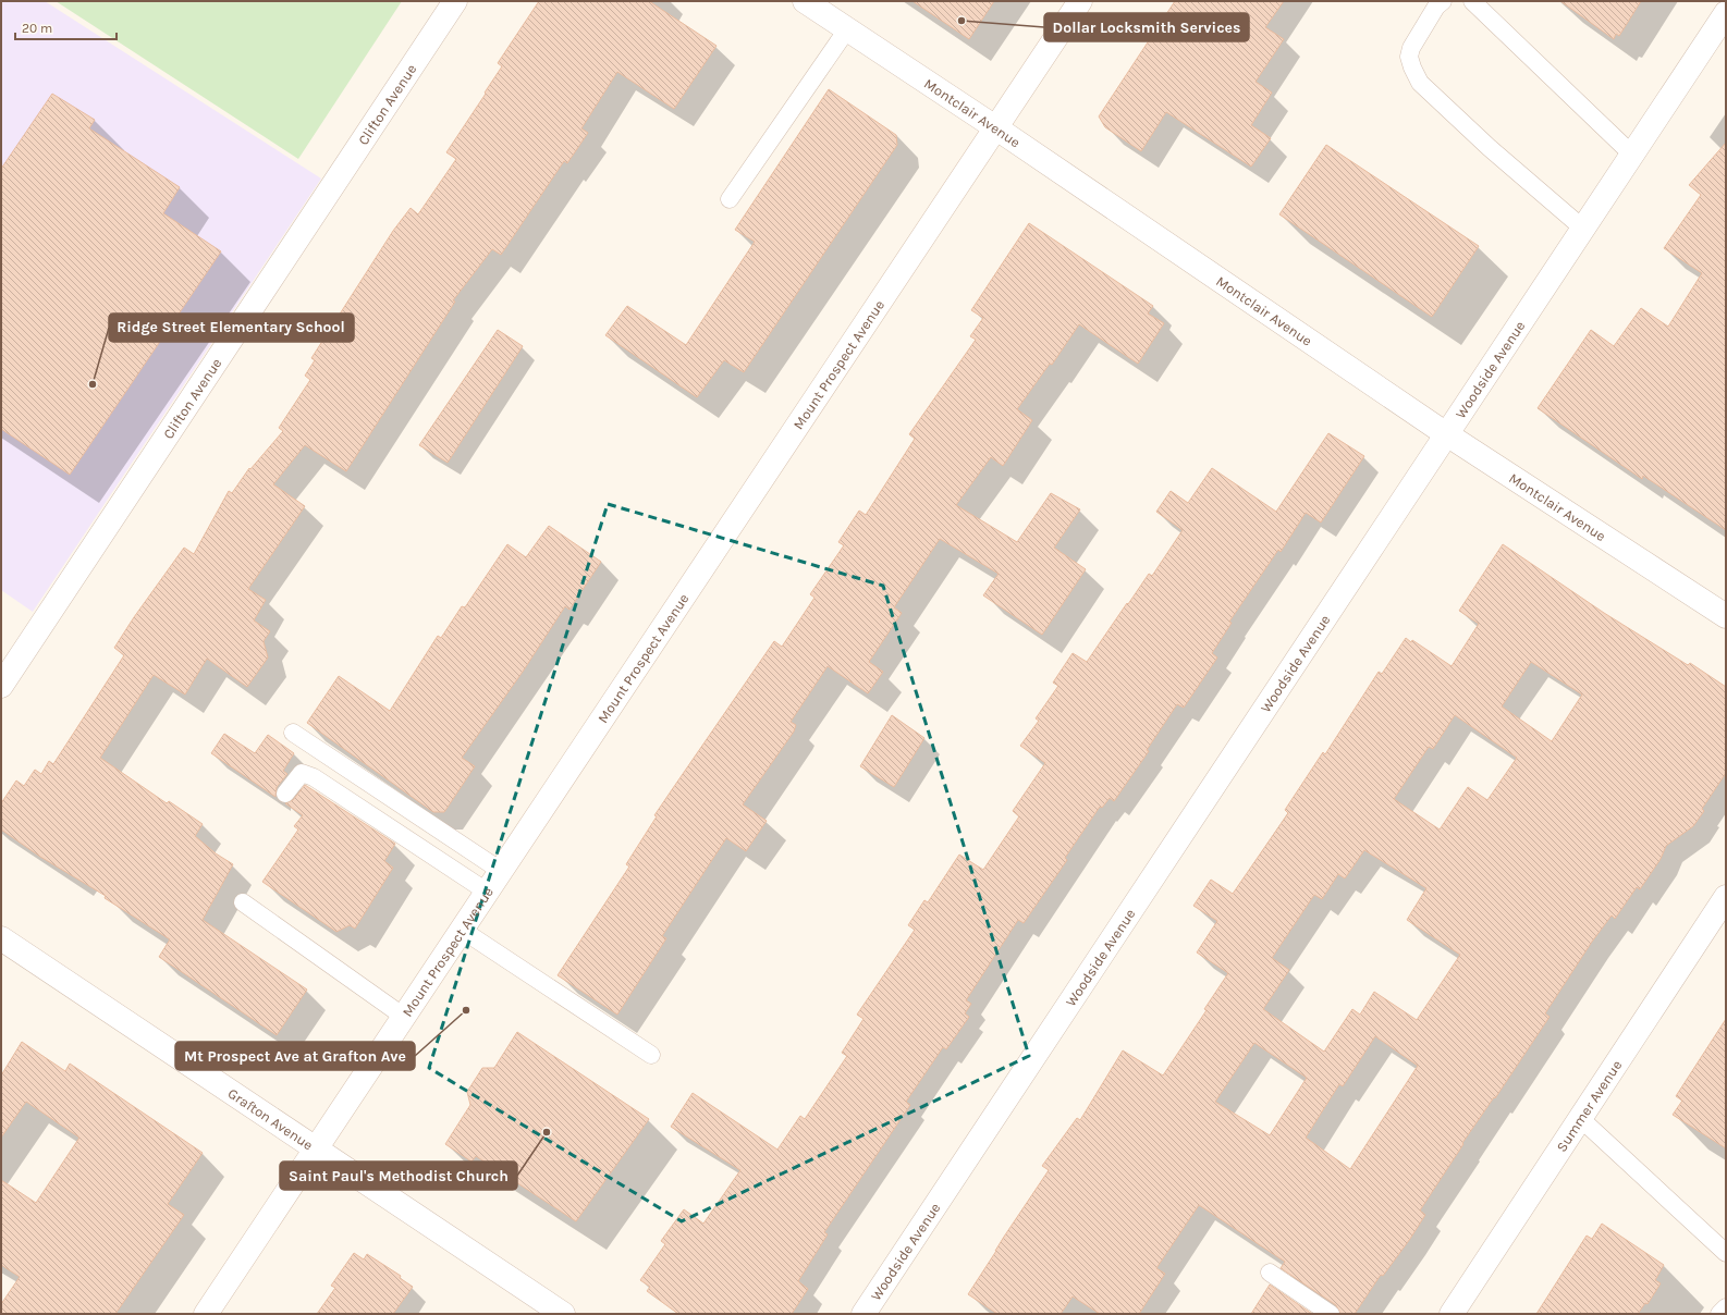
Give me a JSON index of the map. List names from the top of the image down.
{
  "streets": {
    "street": [
      "Clifton Avenue",
      "Montclair Avenue",
      "Mount Prospect Avenue",
      "Woodside Avenue",
      "Summer Avenue",
      "Grafton Avenue"
    ]
  },
  "crossings": [
    ["Montclair Avenue", "Mount Prospect Avenue"],
    ["Montclair Avenue", "Woodside Avenue"],
    ["Mount Prospect Avenue", "Grafton Avenue"]
  ],
  "places": [
    "Dollar Locksmith Services",
    "Ridge Street Elementary School",
    "Mt Prospect Ave at Grafton Ave",
    "Saint Paul's Methodist Church"
  ],
  "scale_bar": "20 m"
}
